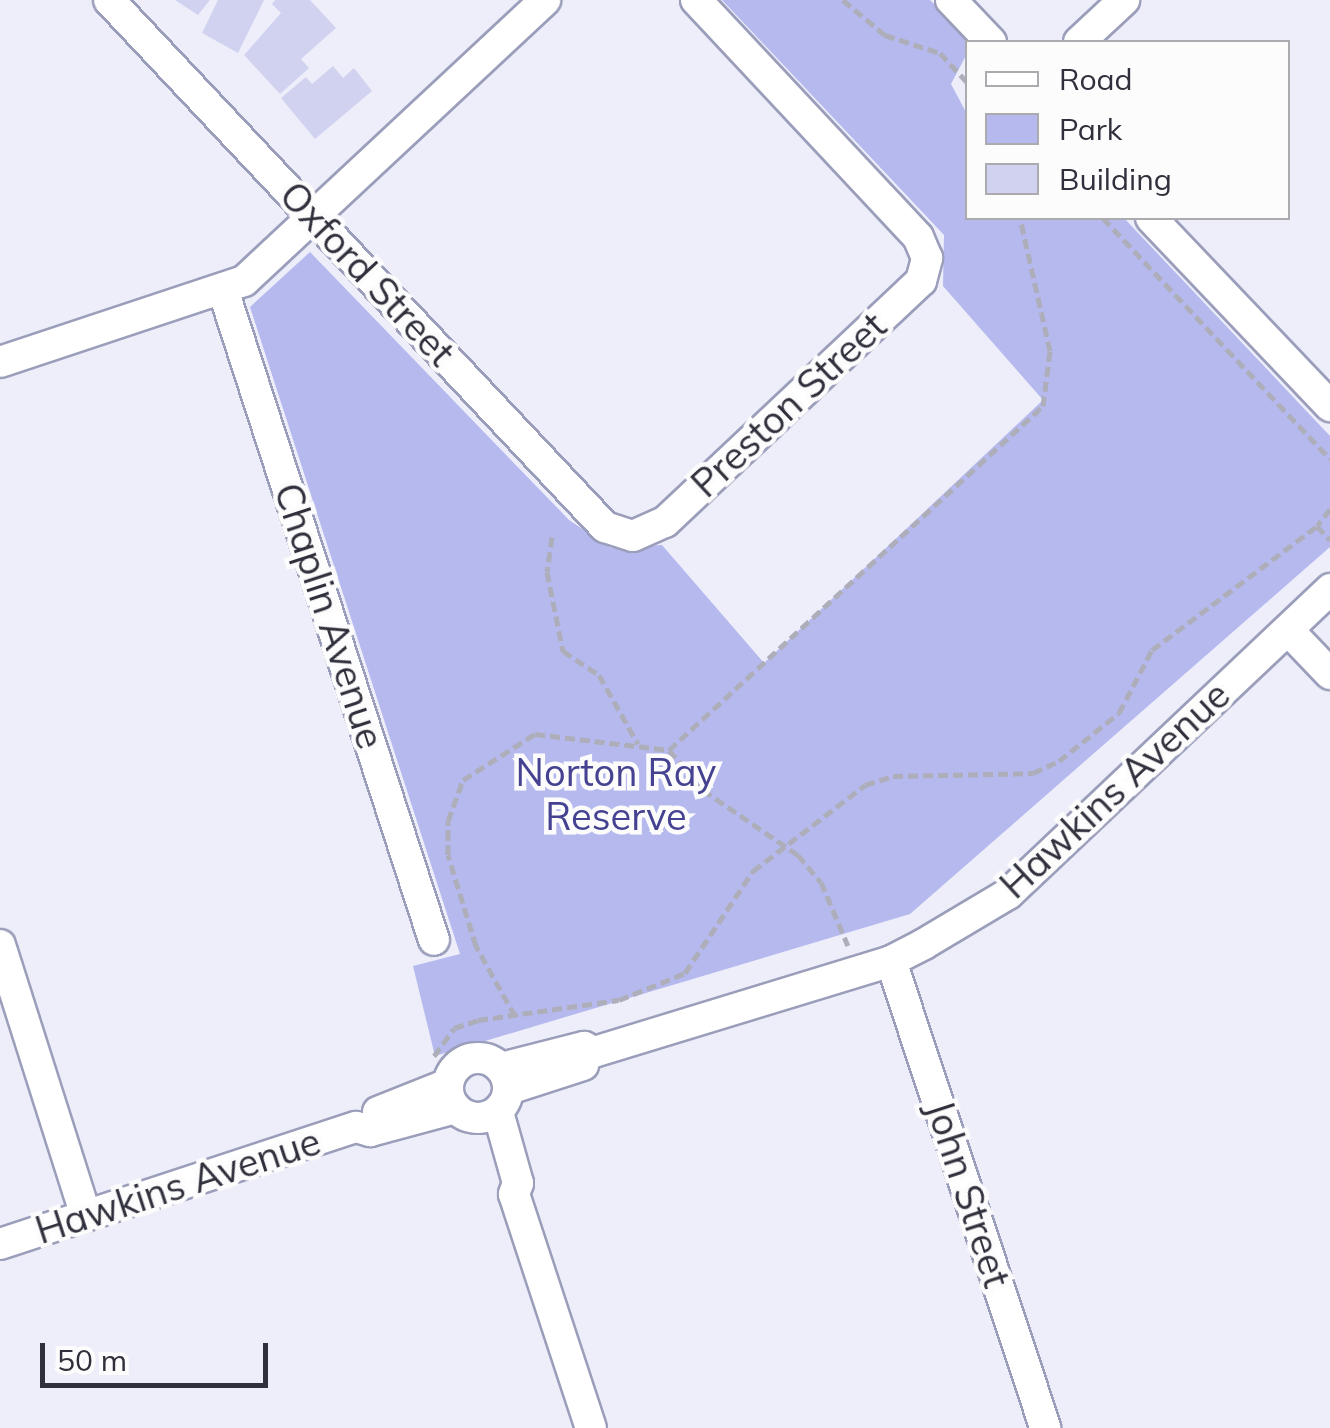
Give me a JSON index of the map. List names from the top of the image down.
{
  "streets": {
    "street": [
      "Oxford Street",
      "Preston Street",
      "Chaplin Avenue",
      "Hawkins Avenue",
      "John Street"
    ]
  },
  "crossings": [
    ["Oxford Street", "Preston Street"],
    ["Hawkins Avenue", "John Street"]
  ],
  "parks": ["Norton Ray Reserve"],
  "legend": ["Road", "Park", "Building"],
  "scale_bar": "50 m"
}
